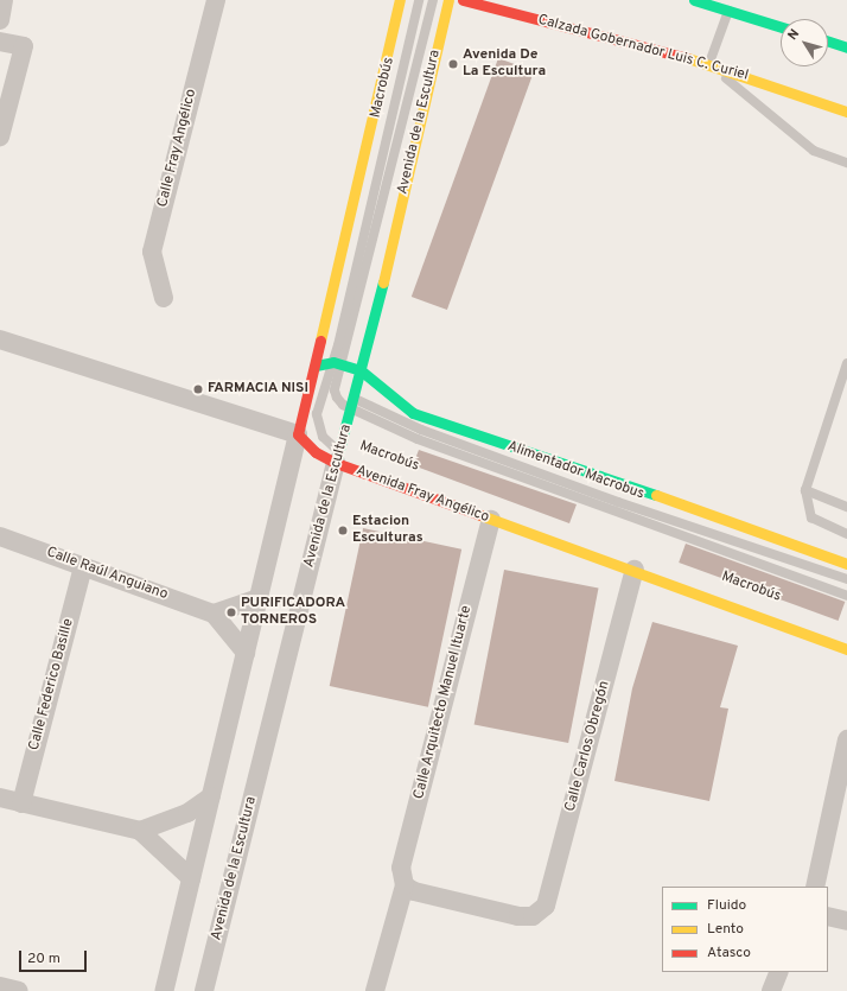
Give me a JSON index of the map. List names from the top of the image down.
{
  "streets": {
    "street": [
      "Calzada Gobernador Luis C. Curiel",
      "Avenida de la Escultura",
      "Calle Fray Angélico",
      "Avenida Fray Angélico",
      "Calle Raúl Anguiano",
      "Calle Federico Basille",
      "Calle Arquitecto Manuel Ituarte",
      "Calle Carlos Obregón"
    ],
    "lane": ["Macrobús", "Alimentador Macrobus"]
  },
  "crossings": [
    ["Macrobús", "Avenida de la Escultura"],
    ["Macrobús", "Alimentador Macrobus"],
    ["Macrobús", "Avenida Fray Angélico"],
    ["Avenida de la Escultura", "Alimentador Macrobus"],
    ["Avenida de la Escultura", "Avenida Fray Angélico"],
    ["Avenida Fray Angélico", "Calle Arquitecto Manuel Ituarte"],
    ["Avenida Fray Angélico", "Calle Carlos Obregón"],
    ["Calle Raúl Anguiano", "Calle Federico Basille"],
    ["Calle Arquitecto Manuel Ituarte", "Calle Carlos Obregón"]
  ],
  "places": [
    "Avenida De La Escultura",
    "FARMACIA NISI",
    "Estacion Esculturas",
    "PURIFICADORA TORNEROS"
  ],
  "legend": ["Fluido", "Lento", "Atasco"],
  "scale_bar": "20 m",
  "north": "top left"
}
